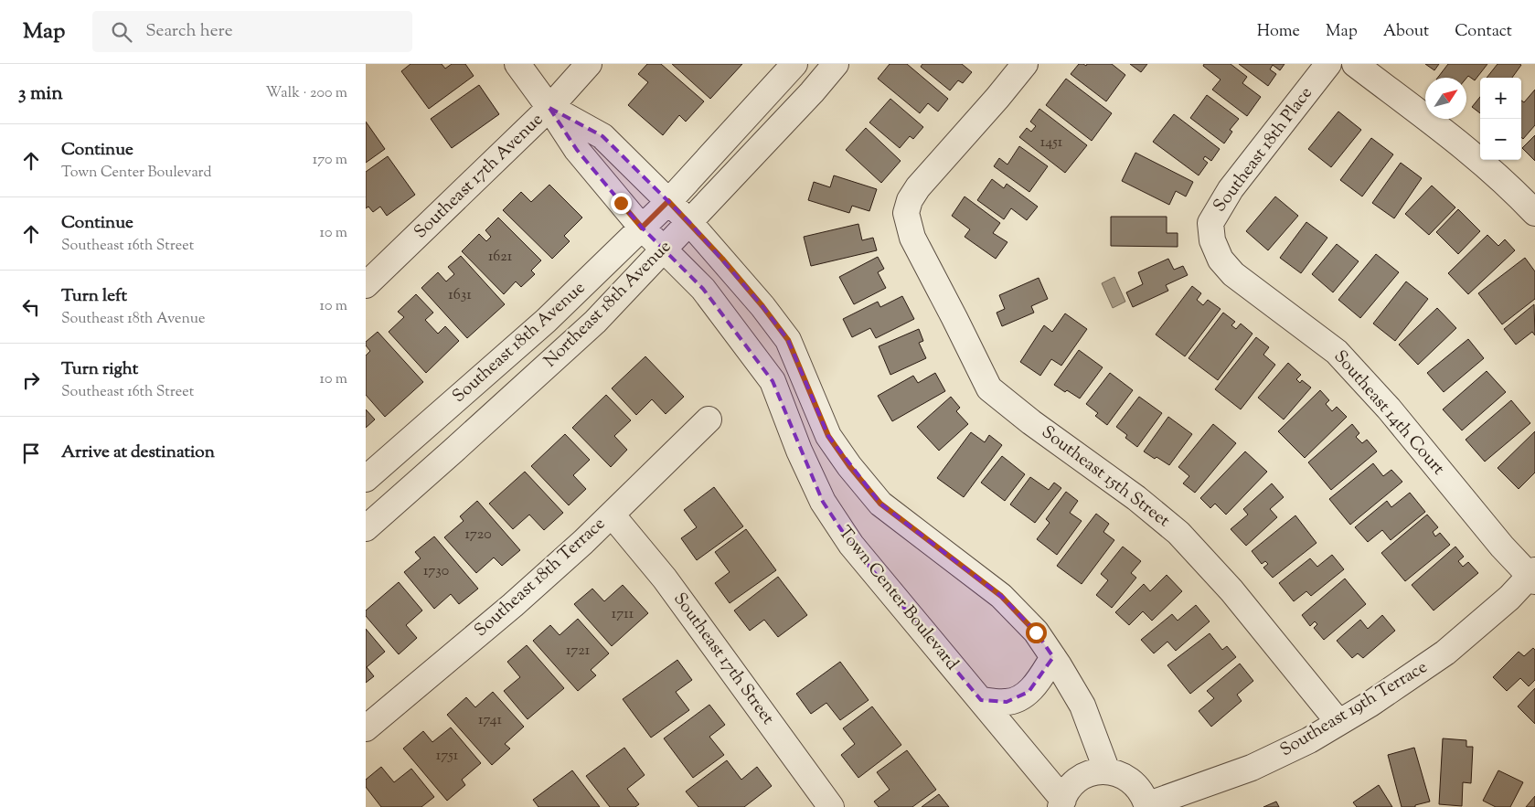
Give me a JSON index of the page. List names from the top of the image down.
{
  "streets": {
    "street": [
      "Southeast 18th Place",
      "Southeast 17th Avenue",
      "Northeast 18th Avenue",
      "Southeast 18th Avenue",
      "Southeast 14th Court",
      "Southeast 15th Street",
      "Southeast 18th Terrace",
      "Town Center Boulevard",
      "Southeast 17th Street",
      "Southeast 19th Terrace"
    ]
  },
  "crossings": [
    ["Southeast 18th Place", "Southeast 14th Court"],
    ["Southeast 17th Avenue", "Town Center Boulevard"],
    ["Northeast 18th Avenue", "Town Center Boulevard"],
    ["Southeast 18th Avenue", "Town Center Boulevard"],
    ["Southeast 14th Court", "Southeast 19th Terrace"],
    ["Southeast 15th Street", "Southeast 19th Terrace"],
    ["Southeast 18th Terrace", "Southeast 17th Street"]
  ],
  "house_numbers": [
    "1451",
    "1621",
    "1631",
    "1720",
    "1730",
    "1711",
    "1721",
    "1741",
    "1751"
  ],
  "north": "top right",
  "page": {
    "header": "Map",
    "search": "Search here",
    "nav": [
      "Home",
      "Map",
      "About",
      "Contact"
    ],
    "heading": ["3 min", "Walk · 200 m"],
    "map_buttons": ["+", "−"],
    "list": [
      ["Continue", "Town Center Boulevard", "170 m"],
      ["Continue", "Southeast 16th Street", "10 m"],
      ["Turn left", "Southeast 18th Avenue", "10 m"],
      ["Turn right", "Southeast 16th Street", "10 m"],
      "Arrive at destination"
    ]
  }
}
